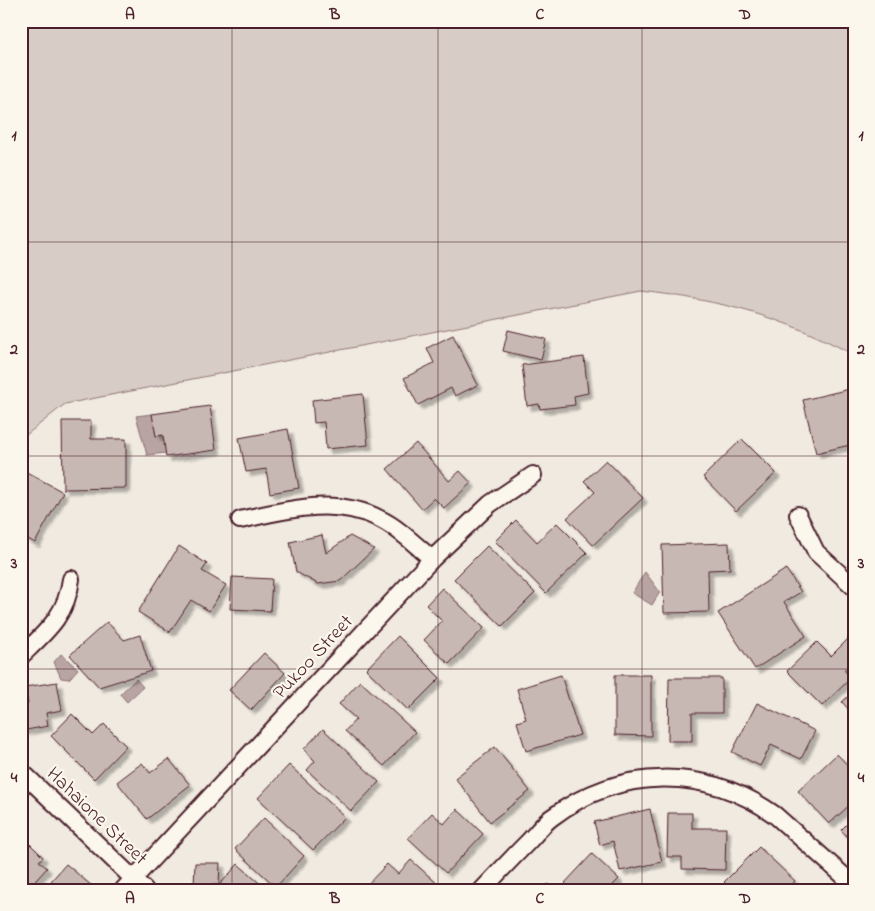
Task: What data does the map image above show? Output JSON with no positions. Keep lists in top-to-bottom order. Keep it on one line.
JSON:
{"streets":{"street":["Pukoo Street","Hahaione Street"]},"crossings":[["Pukoo Street","Hahaione Street"]],"grid":{"columns":["A","B","C","D"],"rows":["1","2","3","4"]}}
